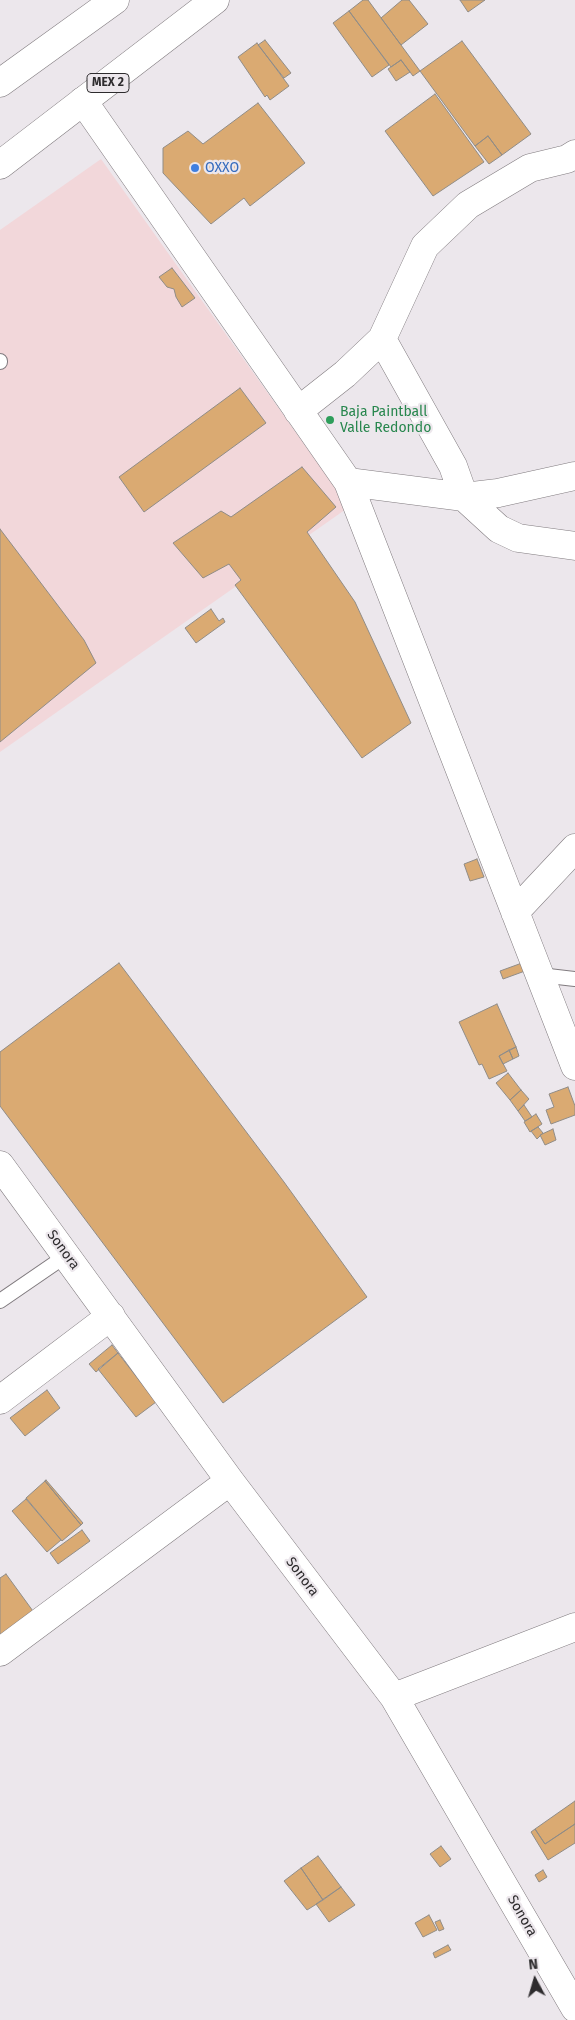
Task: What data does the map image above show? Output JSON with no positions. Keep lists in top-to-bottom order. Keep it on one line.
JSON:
{"streets":{"street":["MEX 2","Sonora"]},"places":["OXXO","Baja Paintball Valle Redondo"],"north":"top"}
